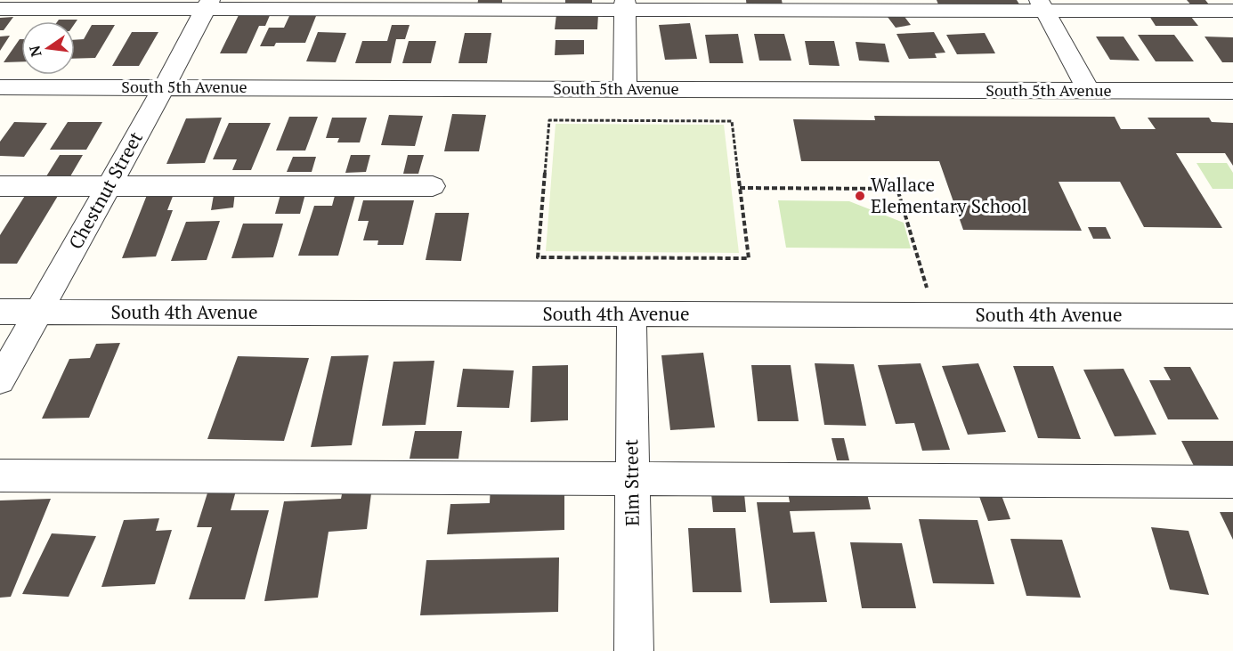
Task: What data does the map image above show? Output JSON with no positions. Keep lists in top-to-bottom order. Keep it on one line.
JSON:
{"streets":{"street":["South 5th Avenue","Chestnut Street","South 4th Avenue","Elm Street"]},"crossings":[["South 5th Avenue","Chestnut Street"],["Chestnut Street","South 4th Avenue"],["South 4th Avenue","Elm Street"]],"places":["Wallace Elementary School"],"north":"left"}
